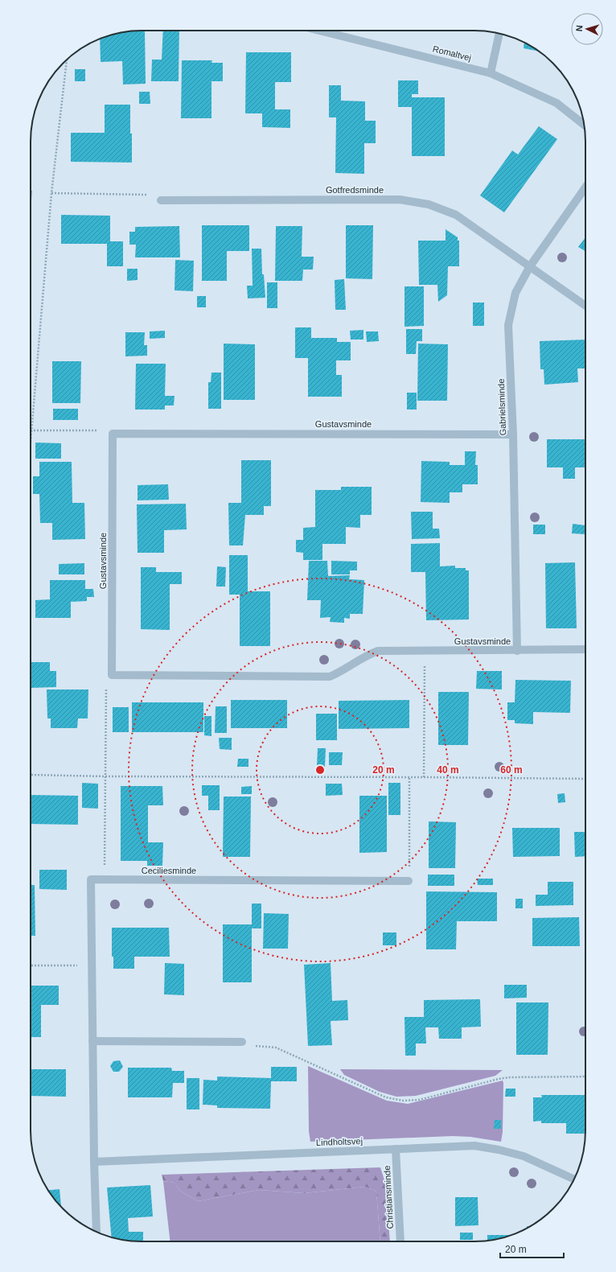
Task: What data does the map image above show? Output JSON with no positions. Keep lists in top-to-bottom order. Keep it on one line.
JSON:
{"streets":{"street":["Romaltvej","Gotfredsminde","Gabrielsminde","Gustavsminde","Ceciliesminde","Lindholtsvej","Christiansminde"]},"crossings":[["Gotfredsminde","Gabrielsminde"],["Gabrielsminde","Gustavsminde"],["Ceciliesminde","Lindholtsvej"],["Lindholtsvej","Christiansminde"]],"scale_bar":"20 m","north":"left","rings":["20 m","40 m","60 m"]}
